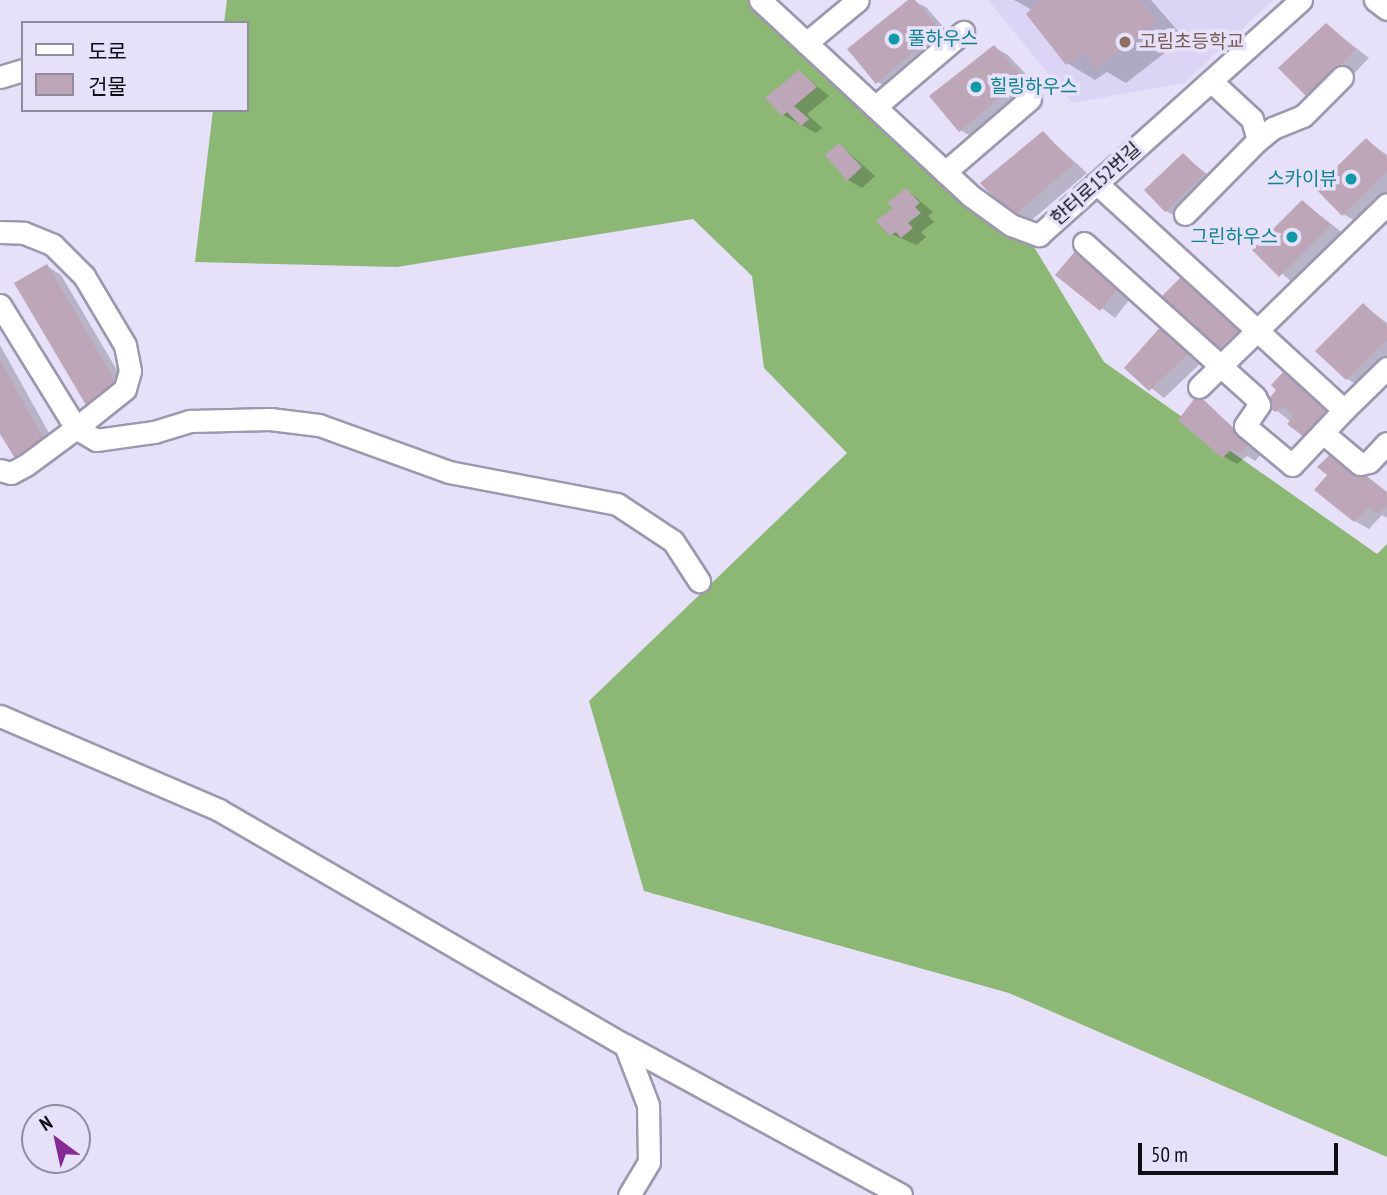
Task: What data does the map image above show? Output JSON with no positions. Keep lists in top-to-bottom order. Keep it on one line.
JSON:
{"streets":{"street":["한터로152번길"]},"places":["풀하우스","고림초등학교","힐링하우스","스카이뷰","그린하우스"],"legend":["도로","건물"],"scale_bar":"50 m","north":"top left"}
